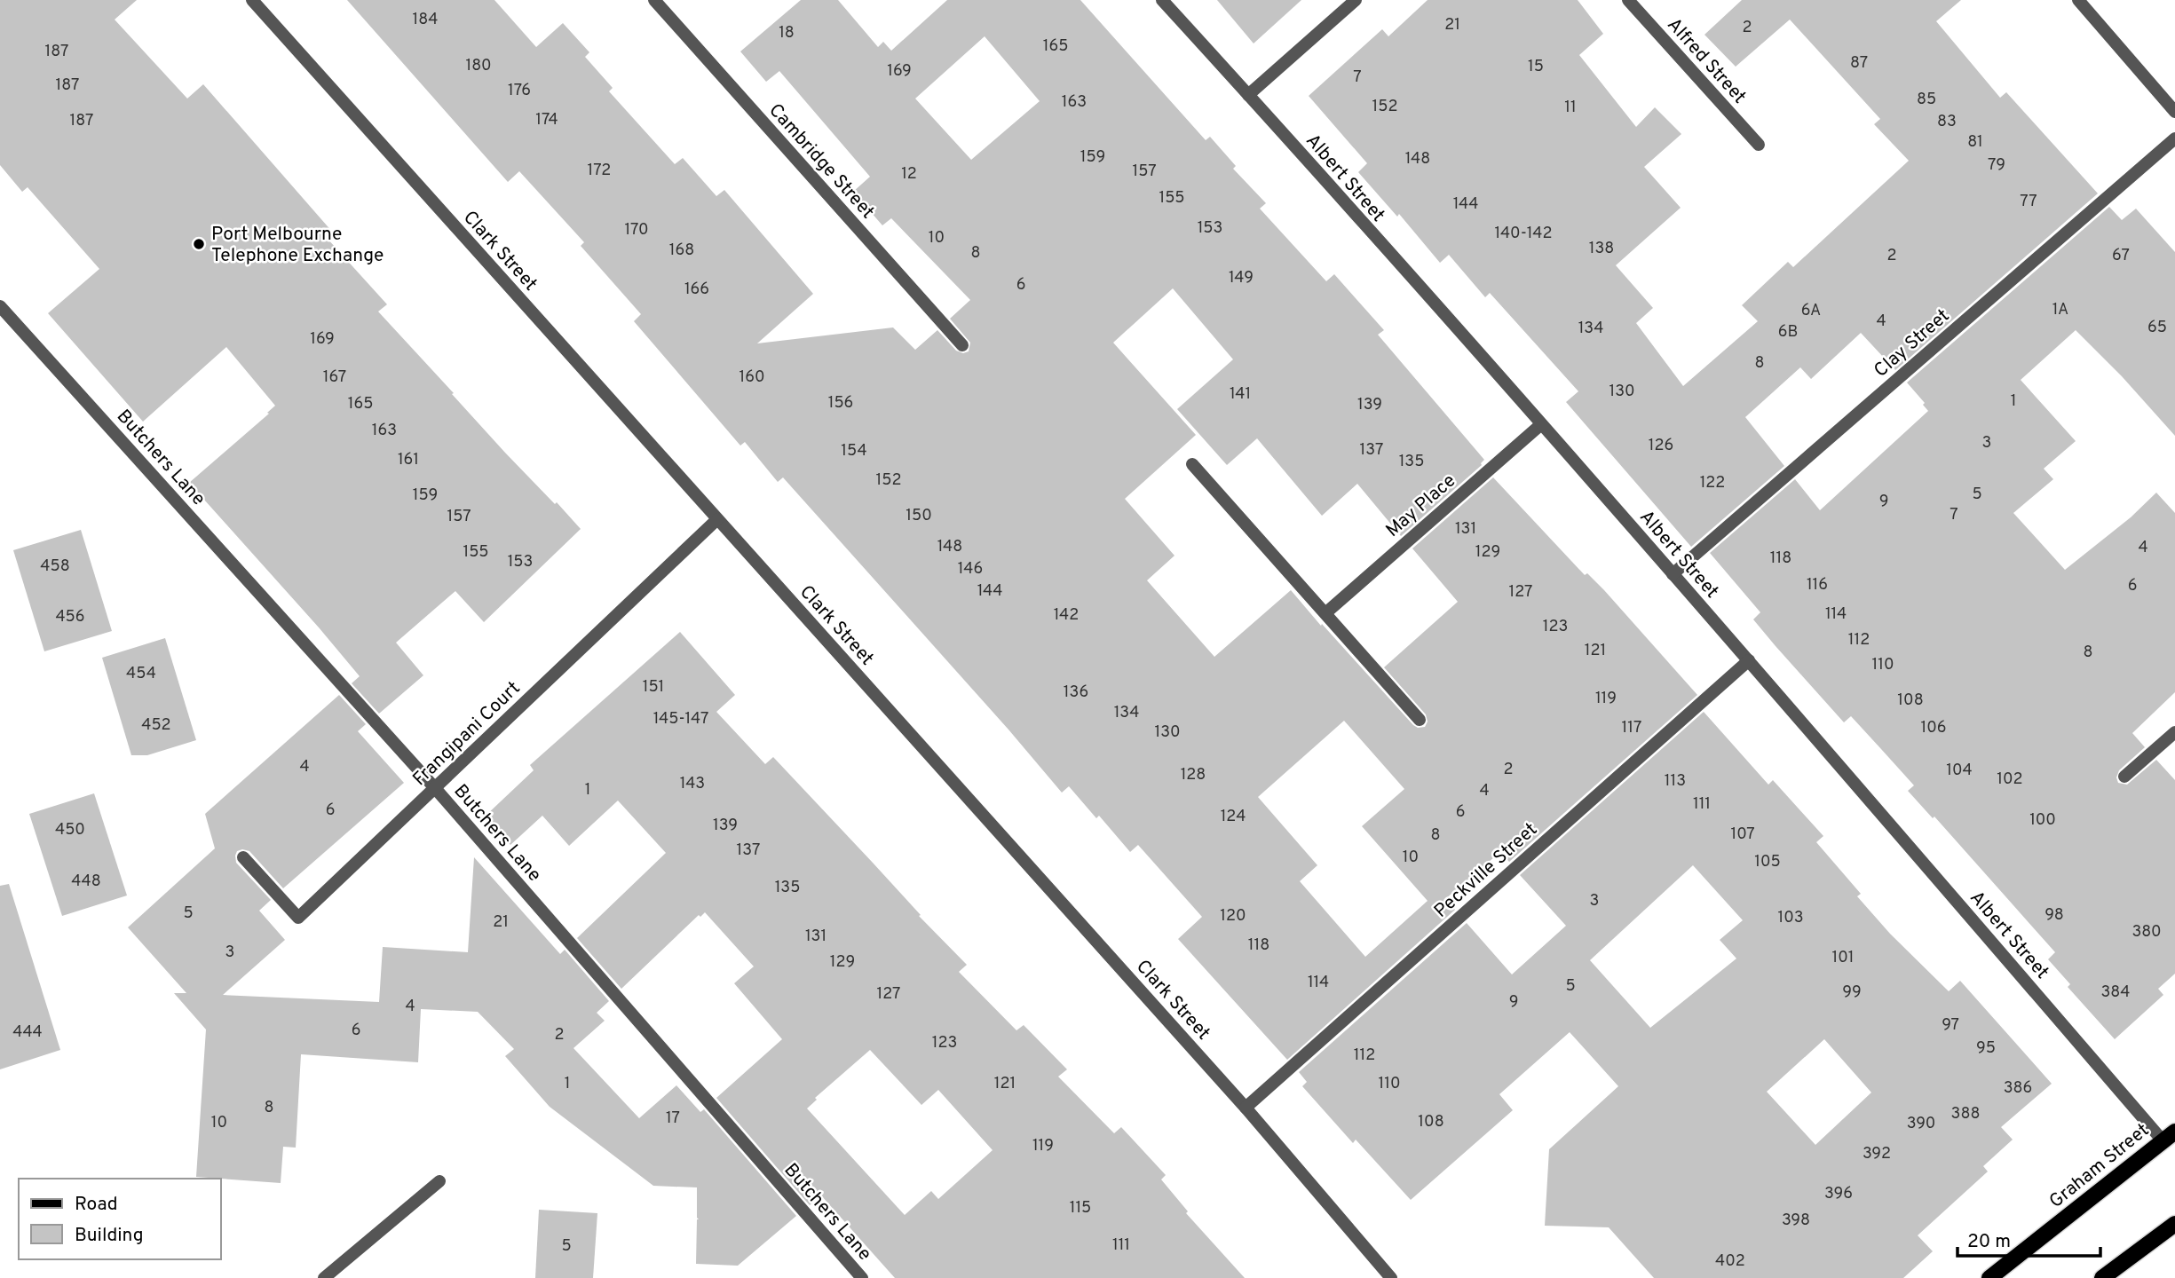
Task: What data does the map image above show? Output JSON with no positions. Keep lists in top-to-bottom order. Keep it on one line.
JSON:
{"streets":{"main road":["Graham Street"],"street":["Alfred Street","Cambridge Street","Albert Street","Clark Street","Clay Street","Butchers Lane","May Place","Frangipani Court","Peckville Street"]},"crossings":[["Albert Street","Clay Street"],["Albert Street","May Place"],["Albert Street","Peckville Street"],["Albert Street","Graham Street"],["Clark Street","Frangipani Court"],["Clark Street","Peckville Street"],["Butchers Lane","Frangipani Court"]],"places":["Port Melbourne Telephone Exchange"],"house_numbers":["184","21","2","18","165","187","87","180","15","169","7","187","176","85","163","152","11","174","187","83","81","159","148","79","172","157","12","155","77","144","153","170","140-142","10","138","168","8","2","67","149","6","166","1A","6A","4","65","134","6B","169","8","167","160","130","141","1","156","165","139","163","3","126","137","154","161","135","152","122","5","159","9","7","150","157","131","148","4","155","129","118","153","458","146","116","6","144","127","114","142","456","123","112","121","8","110","454","151","136","119","108","134","145-147","452","117","106","130","4","2","104","128","102","113","143","1","4","111","6","6","124","100","139","450","107","8","137","10","105","448","135","3","5","98","120","103","21","380","131","118","3","101","129","114","5","99","384","127","9","4","97","6","444","2","123","95","112","1","121","110","386","8","388","17","108","10","390","119","392","396","115","398","111","5","402"],"legend":["Road","Building"],"scale_bar":"20 m"}
